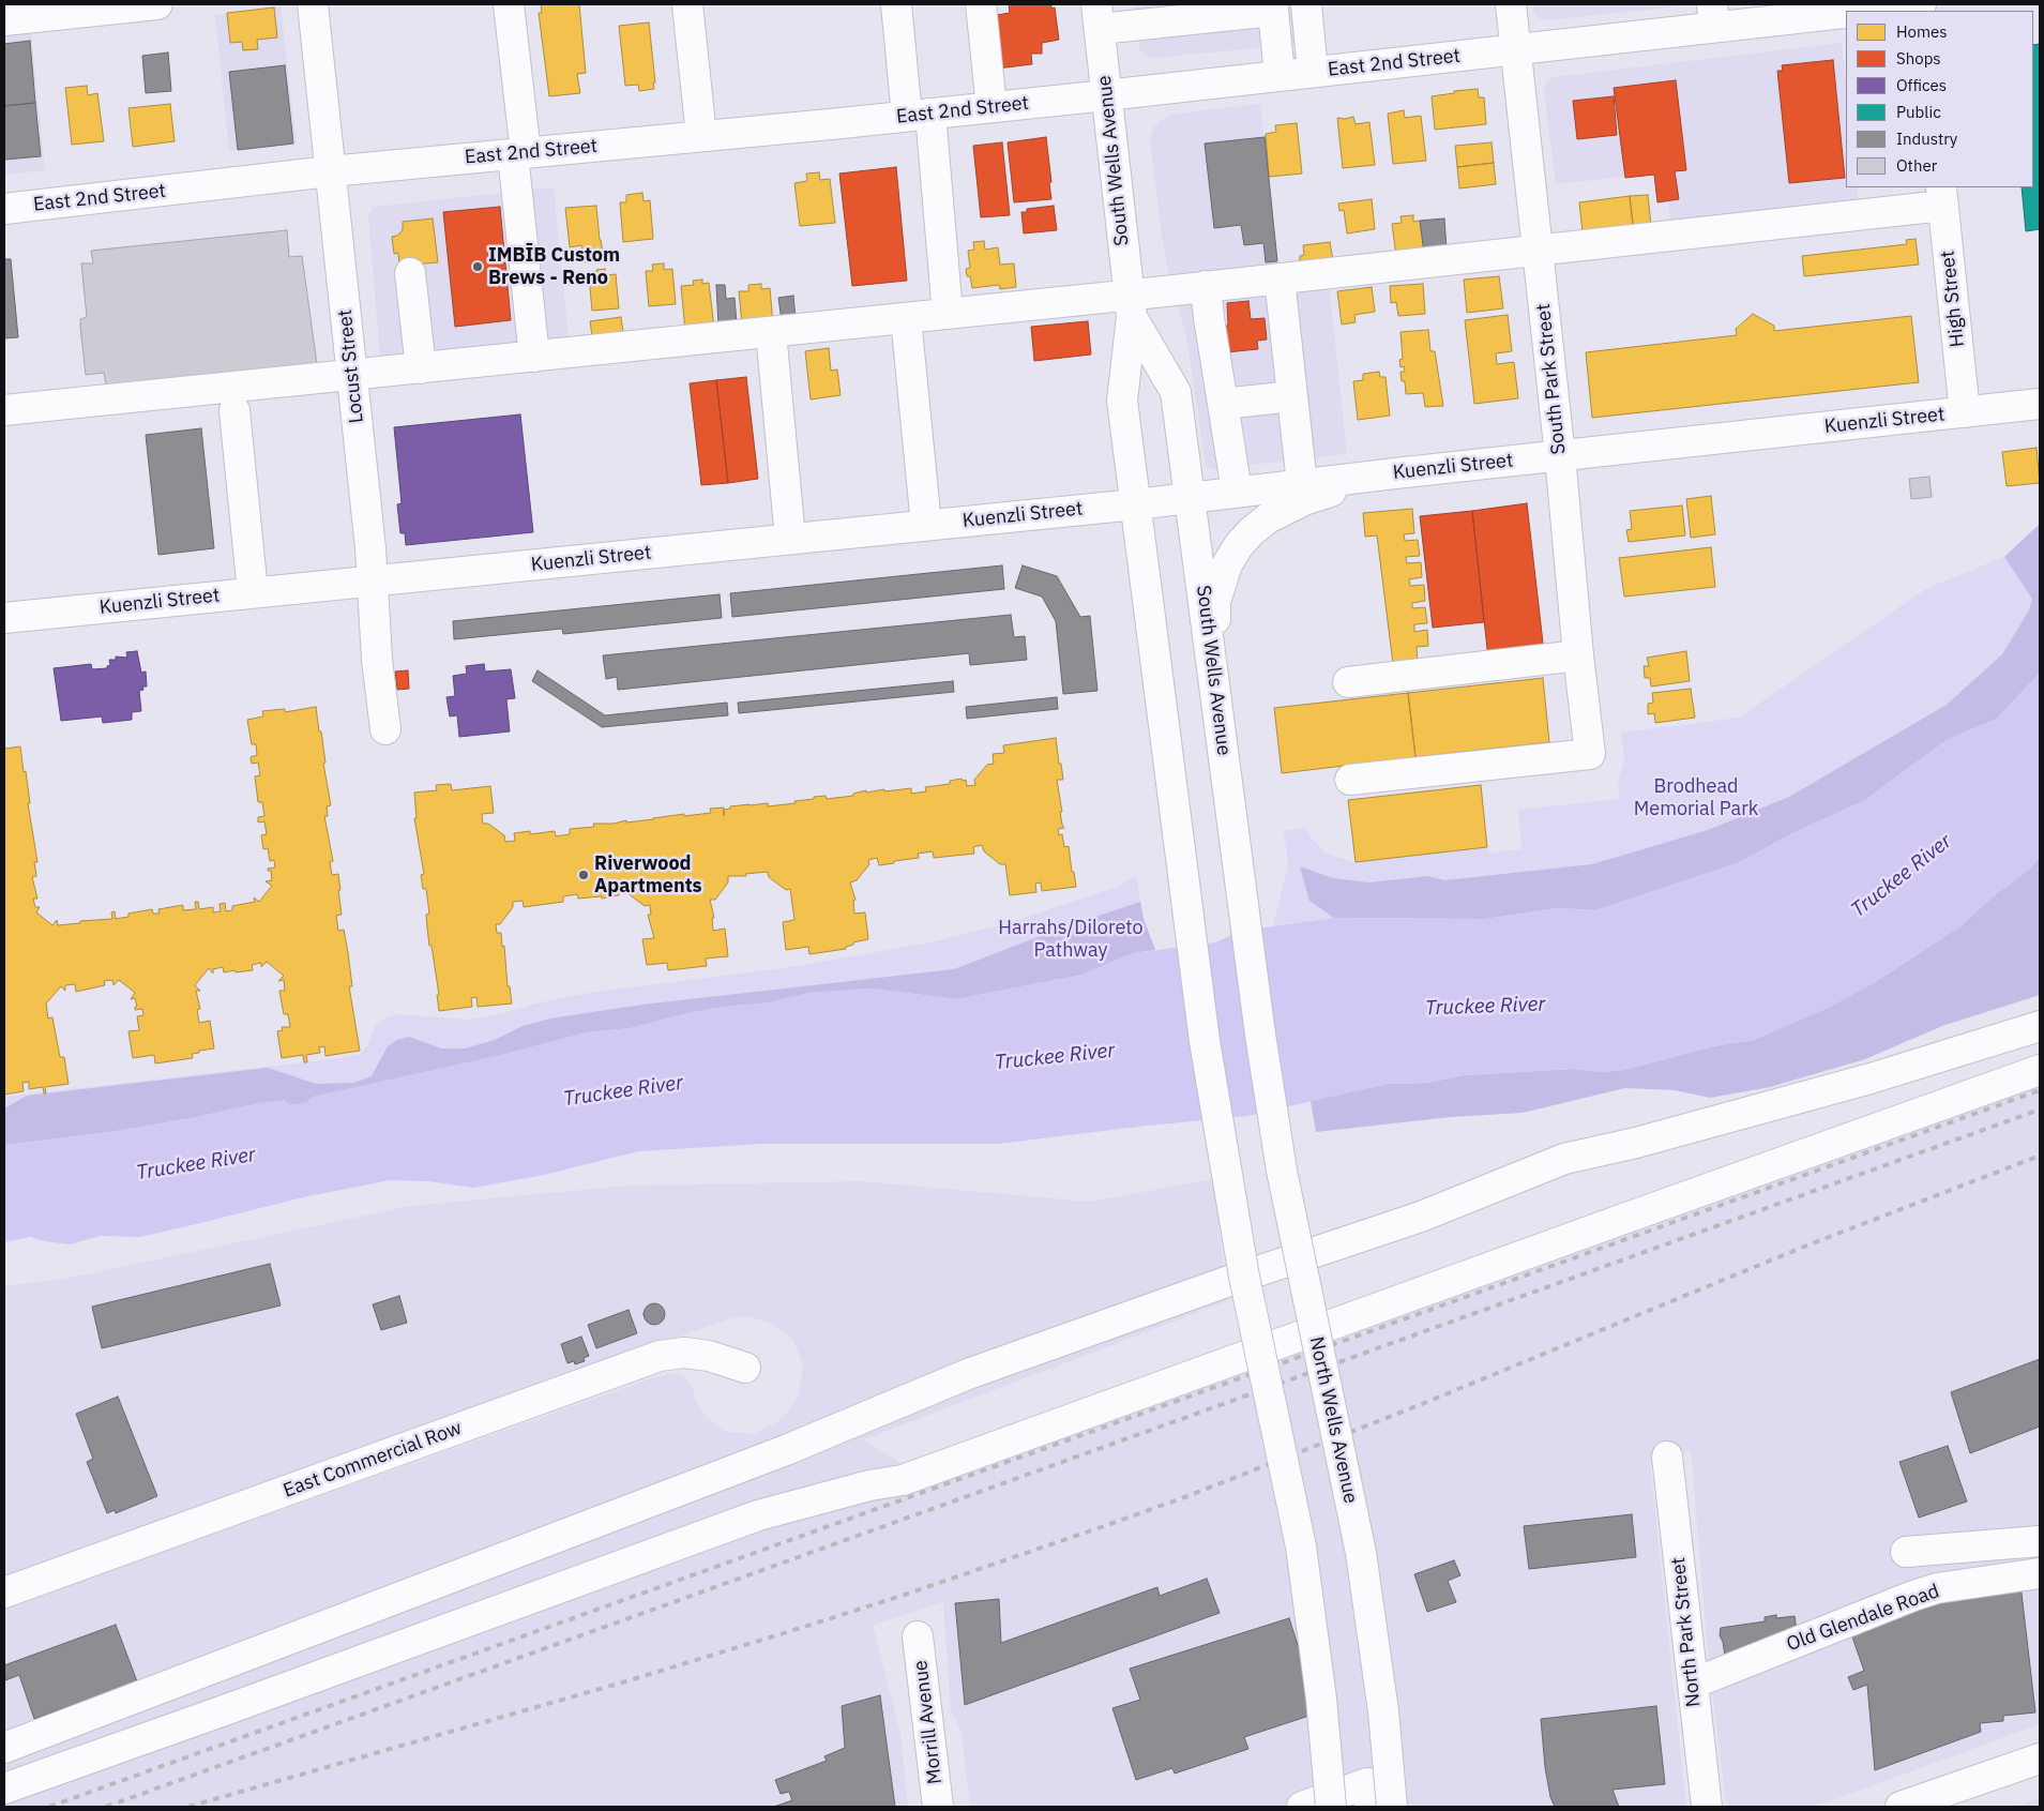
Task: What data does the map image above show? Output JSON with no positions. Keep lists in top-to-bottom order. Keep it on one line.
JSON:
{"streets":{"main road":["East 2nd Street","South Wells Avenue","High Street","Locust Street","South Park Street","Kuenzli Street","North Wells Avenue","East Commercial Row","Old Glendale Road","North Park Street","Morrill Avenue"]},"crossings":[["East 2nd Street","South Wells Avenue"],["East 2nd Street","Locust Street"],["East 2nd Street","South Park Street"],["South Wells Avenue","Kuenzli Street"],["South Wells Avenue","North Wells Avenue"],["High Street","Kuenzli Street"],["Locust Street","Kuenzli Street"],["South Park Street","Kuenzli Street"],["Old Glendale Road","North Park Street"]],"water":["Truckee River"],"parks":["Brodhead Memorial Park","Harrahs/Diloreto Pathway"],"places":["IMBĪB Custom Brews - Reno","Riverwood Apartments"],"legend":["Homes","Shops","Offices","Public","Industry","Other"]}
